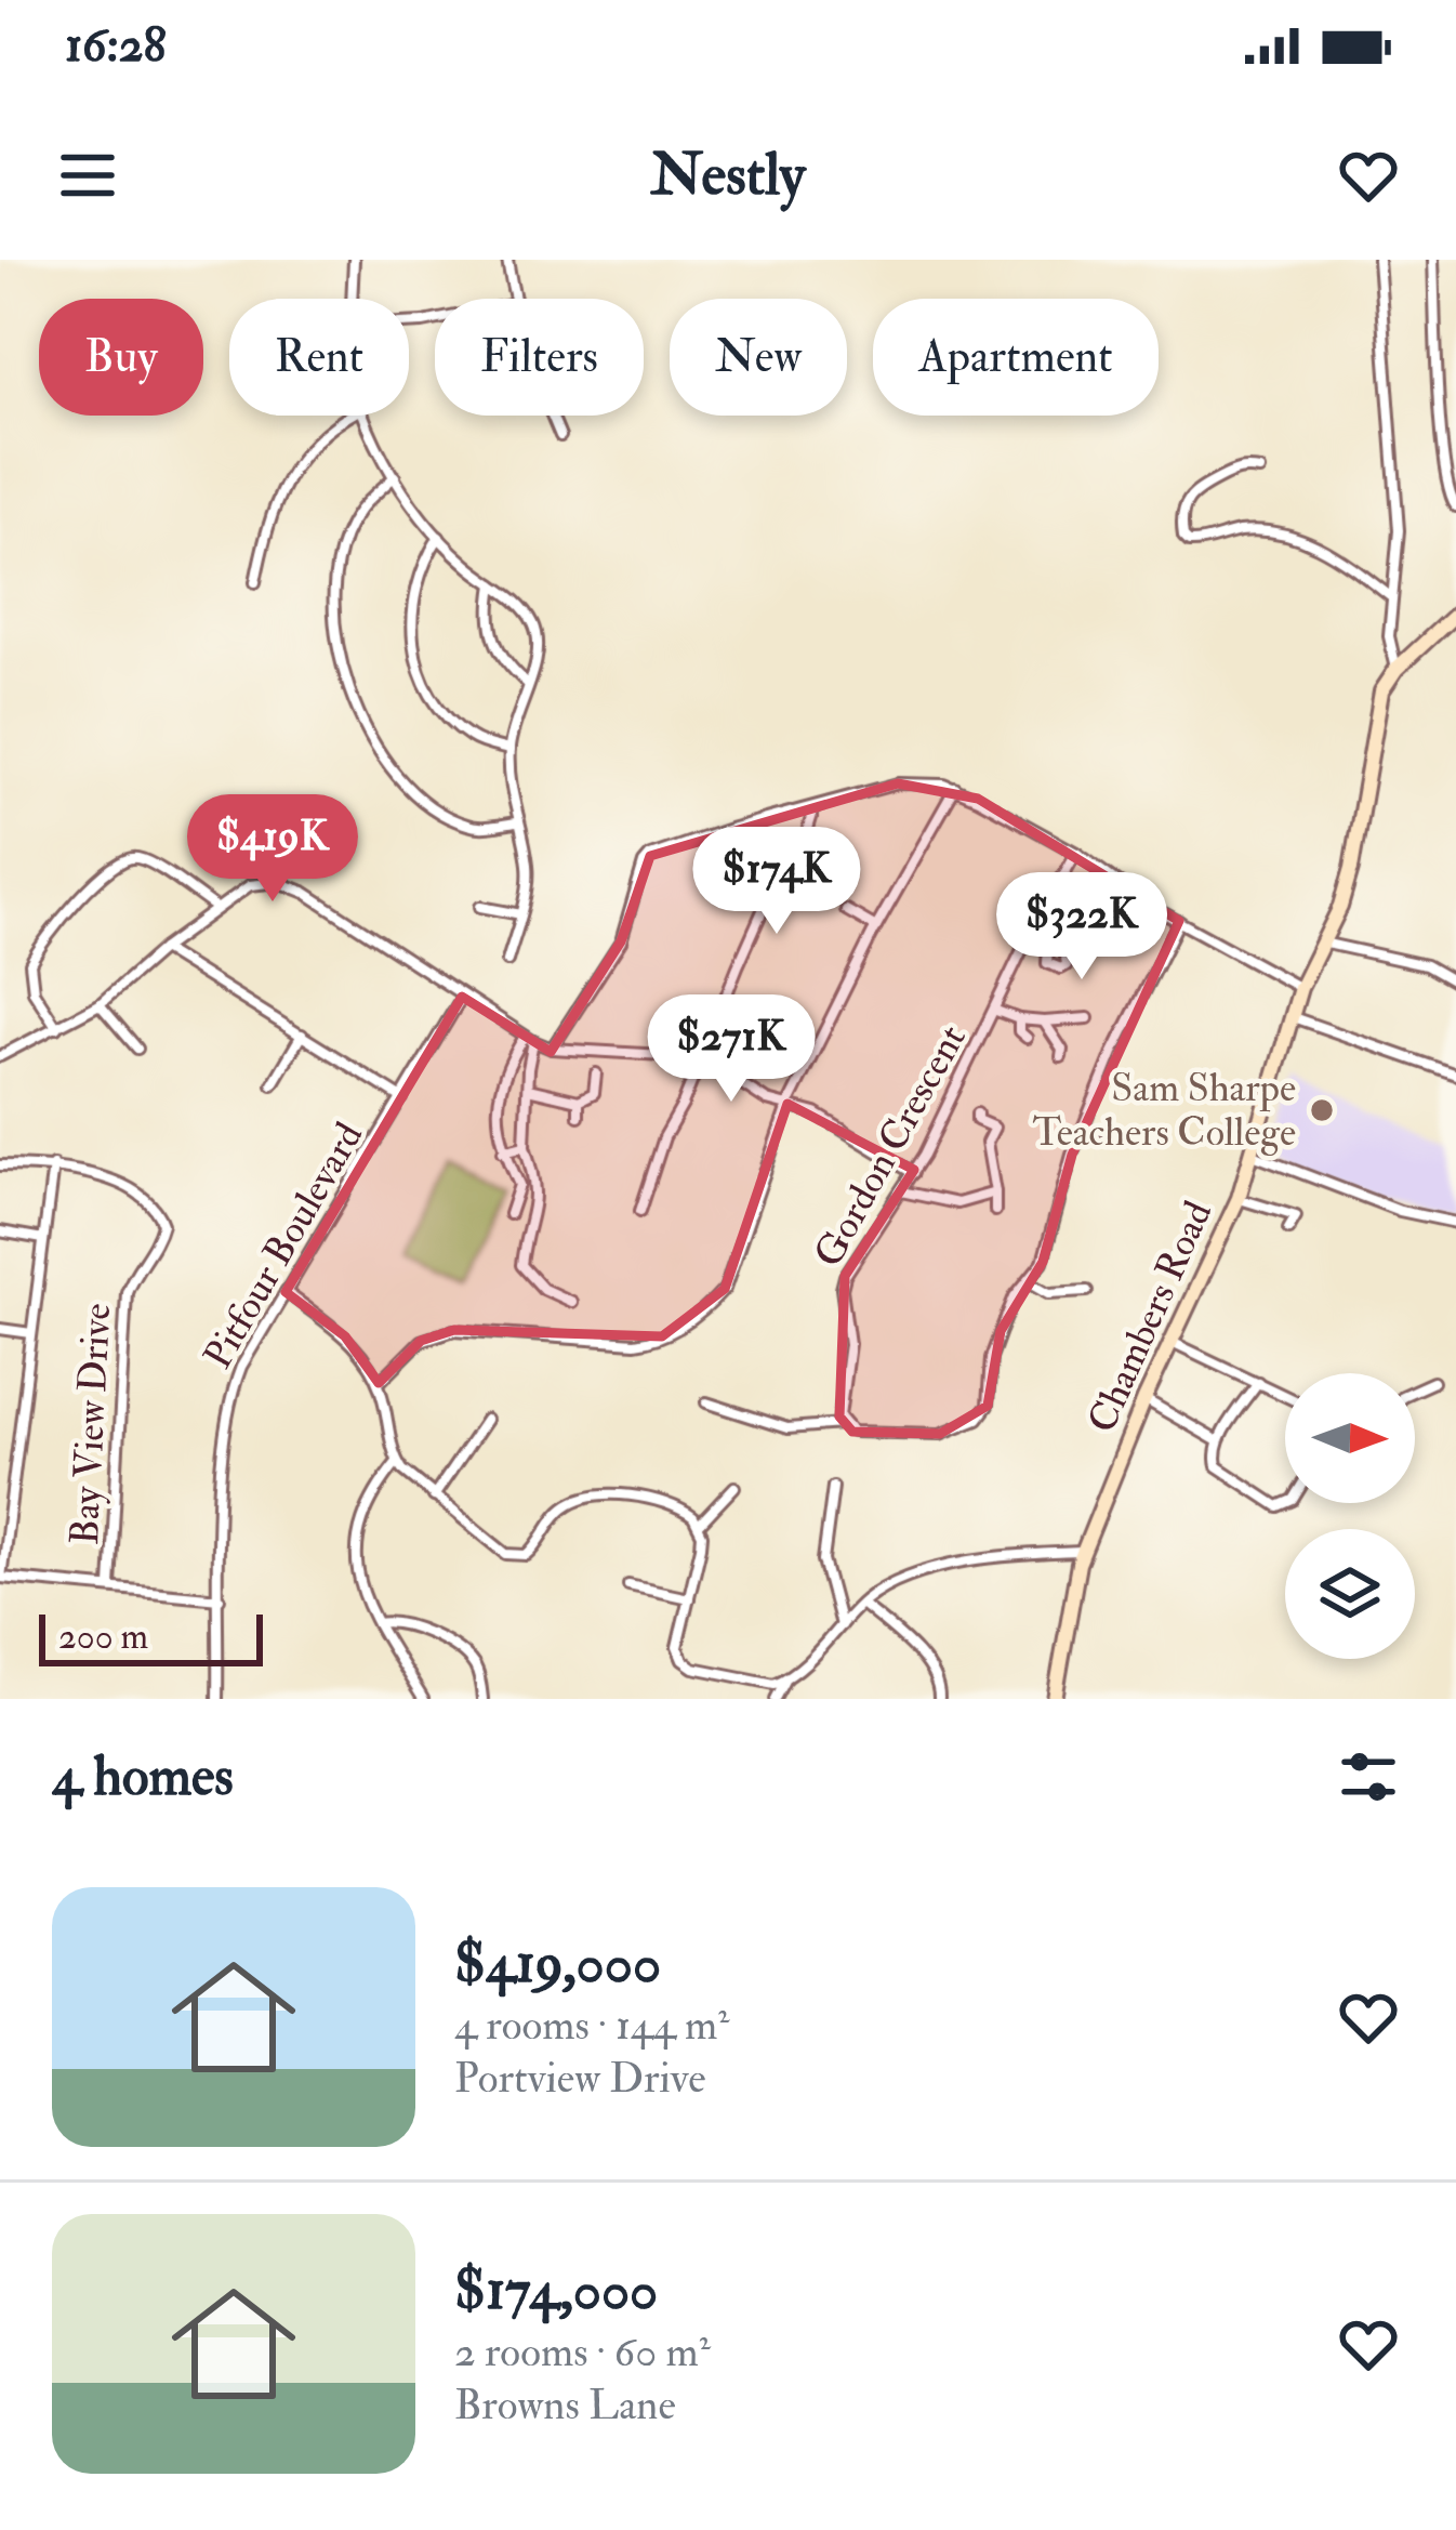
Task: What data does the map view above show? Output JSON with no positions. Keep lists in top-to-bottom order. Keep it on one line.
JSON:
{"streets":{"street":["Gordon Crescent","Pitfour Boulevard","Chambers Road","Bay View Drive"]},"places":["Sam Sharpe Teachers College"],"scale_bar":"200 m","north":"right","page":{"status":"16:28","header":"Nestly","chip":["Buy","Rent","Filters","New","Apartment"],"price":["$419K","$174K","$322K","$271K"],"scale":"200 m","heading":"4 homes","list":[{"name":"$419,000","note":"4 rooms · 144 m² · Portview Drive"},{"name":"$174,000","note":"2 rooms · 60 m² · Browns Lane"}]}}
